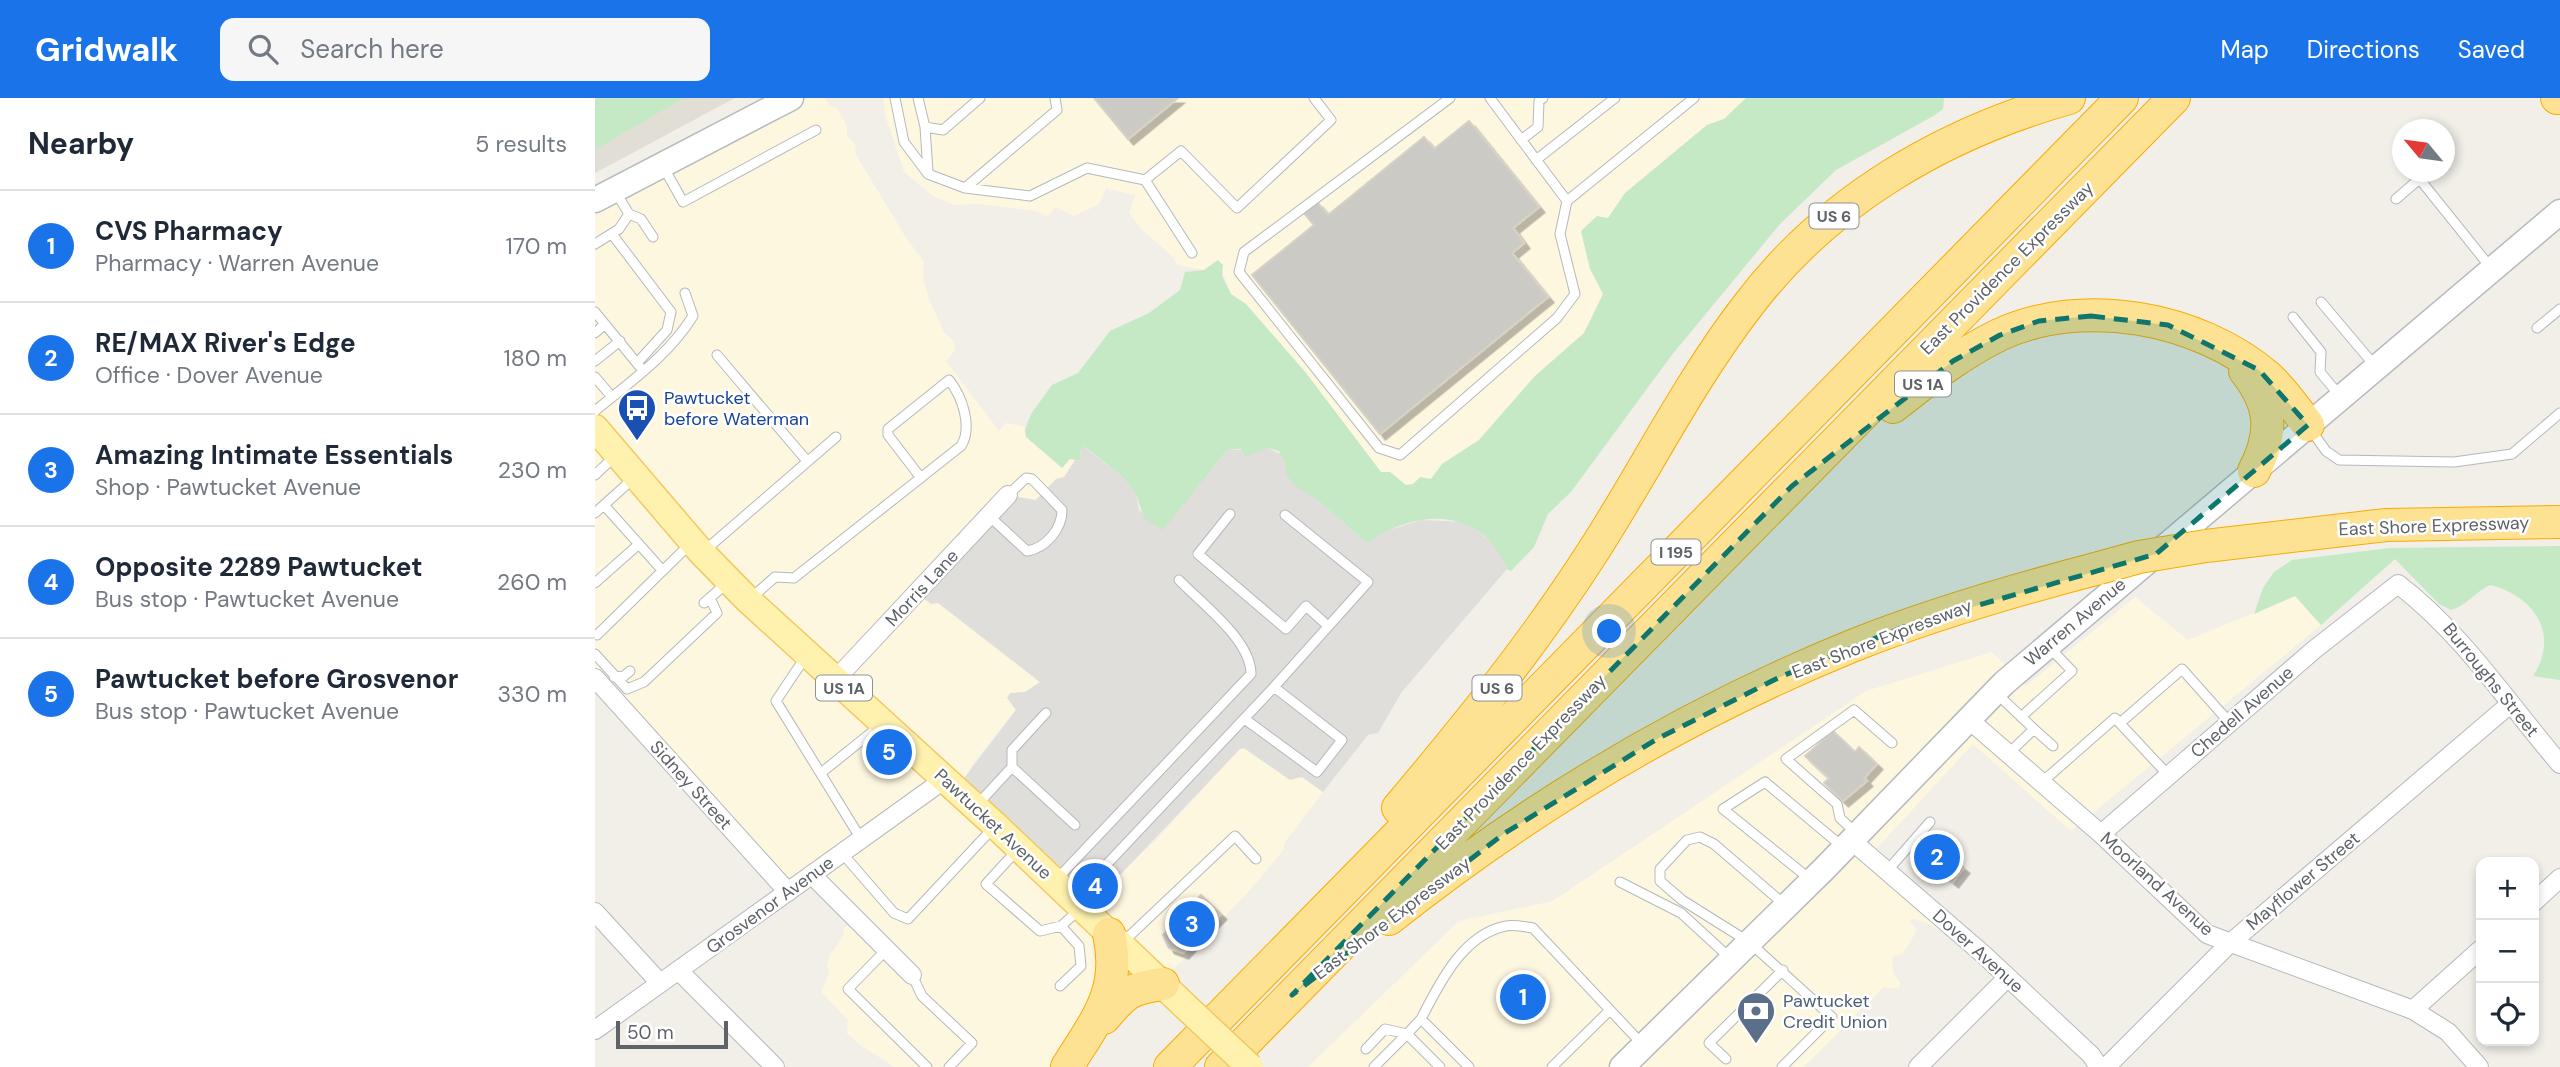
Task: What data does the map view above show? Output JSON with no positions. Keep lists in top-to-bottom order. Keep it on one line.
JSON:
{"streets":{"highway":["US 6","East Providence Expressway","US 1A","East Shore Expressway","I 195"],"main road":["Warren Avenue","Pawtucket Avenue"],"street":["Morris Lane","Burroughs Street","Chedell Avenue","Sidney Street","Mayflower Street","Moorland Avenue","Grosvenor Avenue","Dover Avenue"]},"crossings":[["US 6","East Providence Expressway"],["East Providence Expressway","US 1A"],["East Providence Expressway","East Shore Expressway"],["US 1A","Warren Avenue"],["Morris Lane","Pawtucket Avenue"],["Warren Avenue","Moorland Avenue"],["Warren Avenue","Dover Avenue"],["Burroughs Street","Chedell Avenue"],["Burroughs Street","Mayflower Street"],["Chedell Avenue","Moorland Avenue"],["Sidney Street","Grosvenor Avenue"],["Pawtucket Avenue","Grosvenor Avenue"],["Mayflower Street","Moorland Avenue"]],"places":{"bus stop":["Pawtucket before Waterman"],"bank":["Pawtucket Credit Union"]},"scale_bar":"50 m","north":"top left","page":{"header":"Gridwalk","search":"Search here","nav":["Map","Directions","Saved"],"heading":["Nearby","5 results"],"list":[{"mark":"1","name":"CVS Pharmacy","note":"Pharmacy · Warren Avenue","value":"170 m"},{"mark":"2","name":"RE/MAX River's Edge","note":"Office · Dover Avenue","value":"180 m"},{"mark":"3","name":"Amazing Intimate Essentials","note":"Shop · Pawtucket Avenue","value":"230 m"},{"mark":"4","name":"Opposite 2289 Pawtucket","note":"Bus stop · Pawtucket Avenue","value":"260 m"},{"mark":"5","name":"Pawtucket before Grosvenor","note":"Bus stop · Pawtucket Avenue","value":"330 m"}],"pins":["5","2","4","3","1"],"map_buttons":["+","−"],"scale":"50 m"}}
